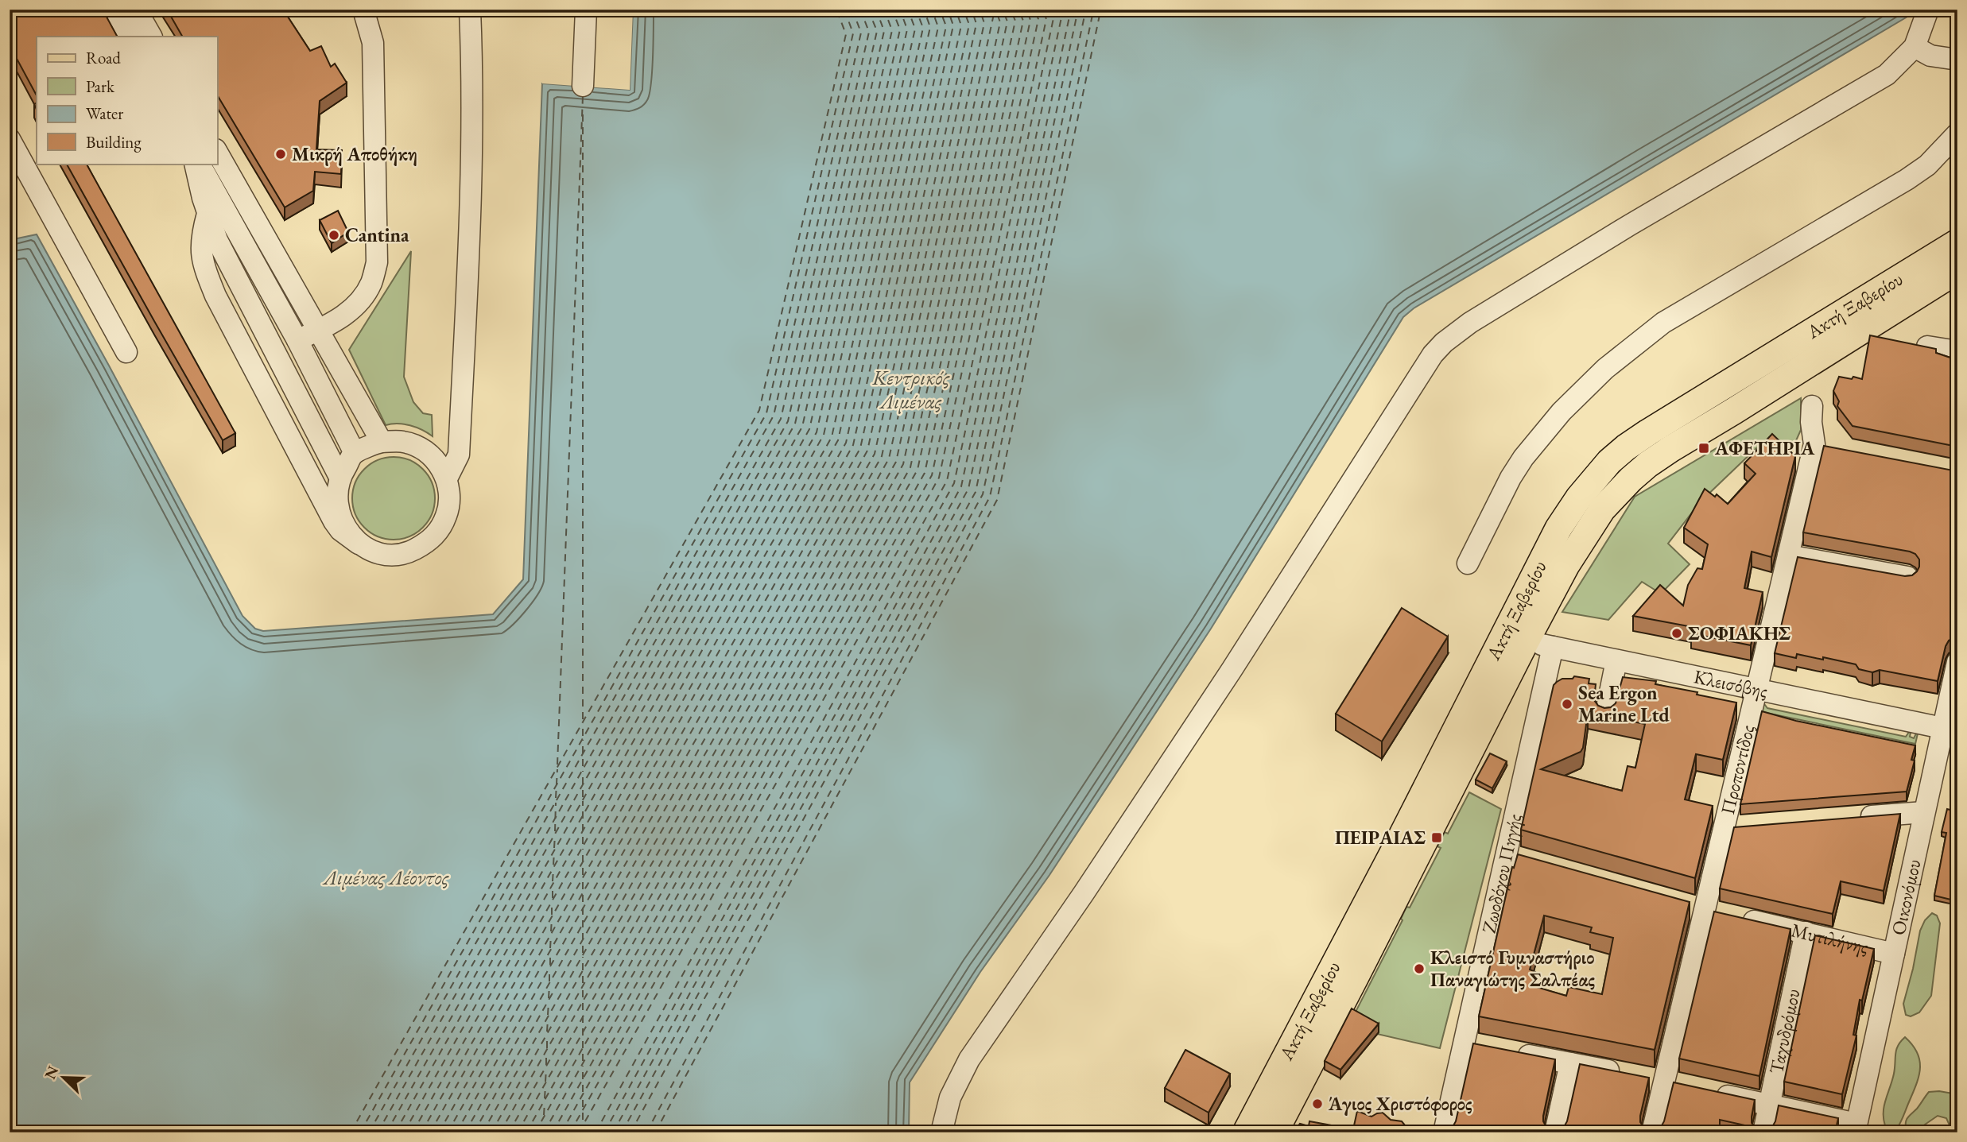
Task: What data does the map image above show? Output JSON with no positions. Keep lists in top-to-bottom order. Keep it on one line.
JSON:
{"streets":{"main road":["Ακτή Ξαβερίου"],"street":["Κλεισόβης","Προποντίδος","Ζωοδόχου Πηγής","Οικονόμου","Μυτιλήνης","Ταχυδρόμου"]},"crossings":[["Ακτή Ξαβερίου","Κλεισόβης"],["Κλεισόβης","Προποντίδος"],["Κλεισόβης","Ζωοδόχου Πηγής"],["Κλεισόβης","Οικονόμου"],["Προποντίδος","Μυτιλήνης"],["Οικονόμου","Μυτιλήνης"],["Μυτιλήνης","Ταχυδρόμου"]],"water":["Κεντρικός Λιμένας","Λιμένας Λέοντος"],"places":{"other":["Μικρή Αποθήκη","Cantina","ΣΟΦΙΑΚΗΣ","Sea Ergon Marine Ltd","Κλειστό Γυμναστήριο Παναγιώτης Σαλπέας","Άγιος Χριστόφορος"],"transit":["ΑΦΕΤΗΡΙΑ","ΠΕΙΡΑΙΑΣ"]},"legend":["Road","Park","Water","Building"],"north":"top left"}
